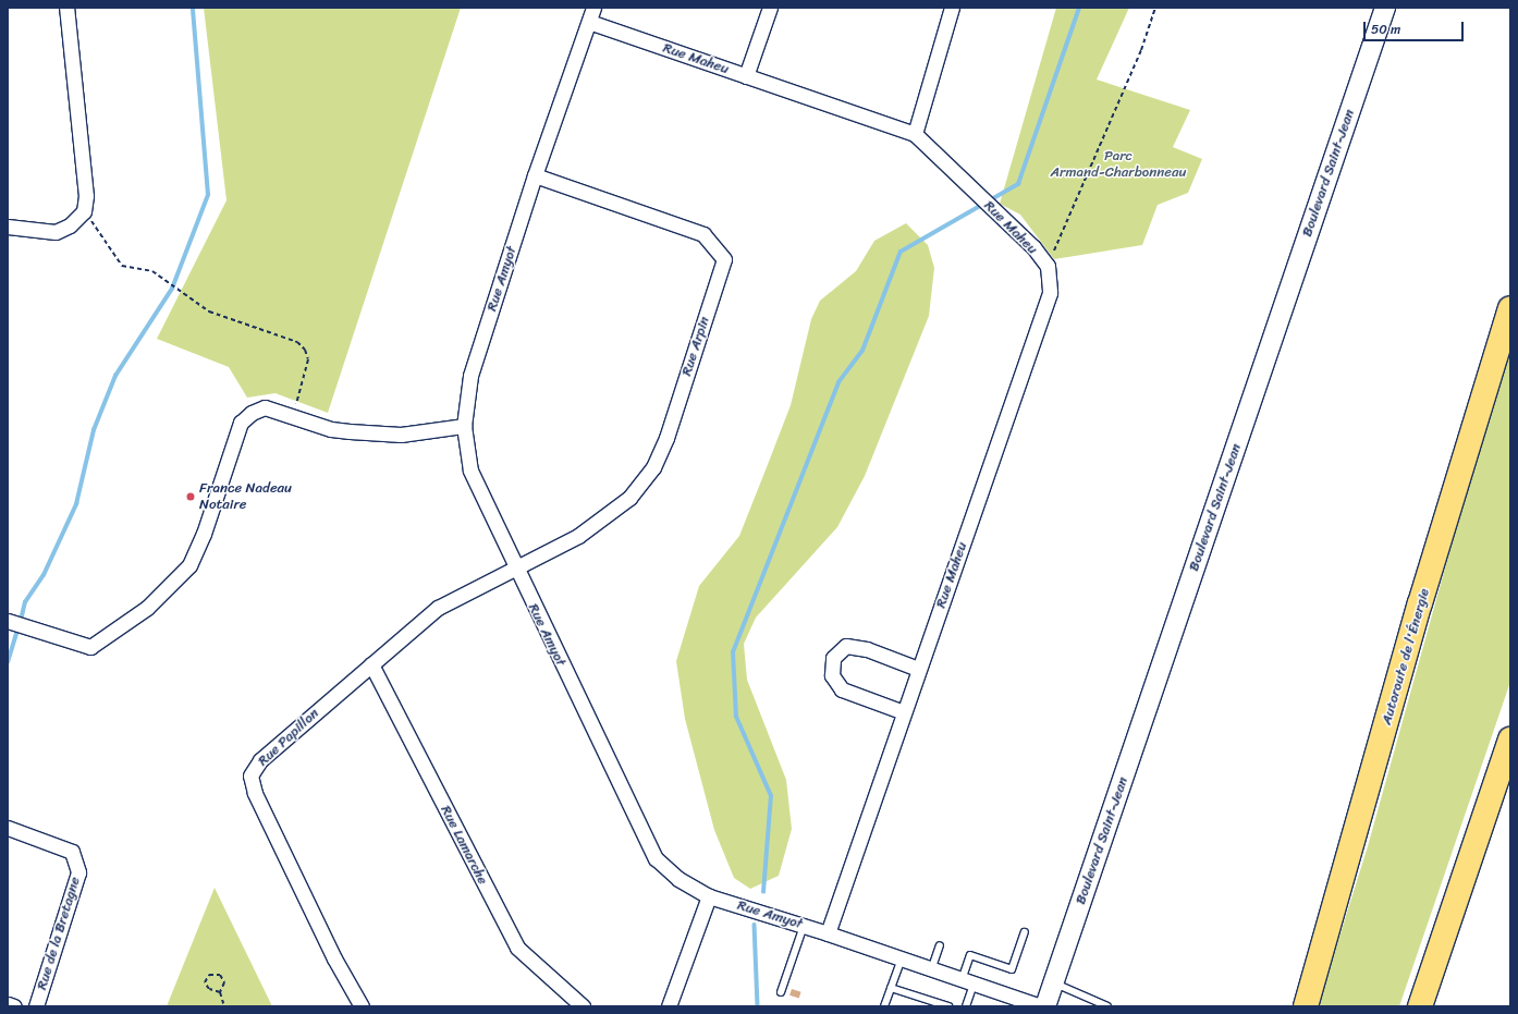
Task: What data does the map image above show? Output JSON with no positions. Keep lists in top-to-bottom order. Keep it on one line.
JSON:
{"streets":{"highway":["Autoroute de l'Énergie"],"street":["Rue Maheu","Boulevard Saint-Jean","Rue Amyot","Rue Arpin","Rue Papillon","Rue Lamarche","Rue de la Bretagne"]},"crossings":[["Rue Maheu","Rue Amyot"],["Rue Amyot","Rue Arpin"],["Rue Amyot","Rue Papillon"],["Rue Arpin","Rue Papillon"],["Rue Papillon","Rue Lamarche"]],"parks":["Parc Armand-Charbonneau"],"places":["France Nadeau Notaire"],"scale_bar":"50 m"}
